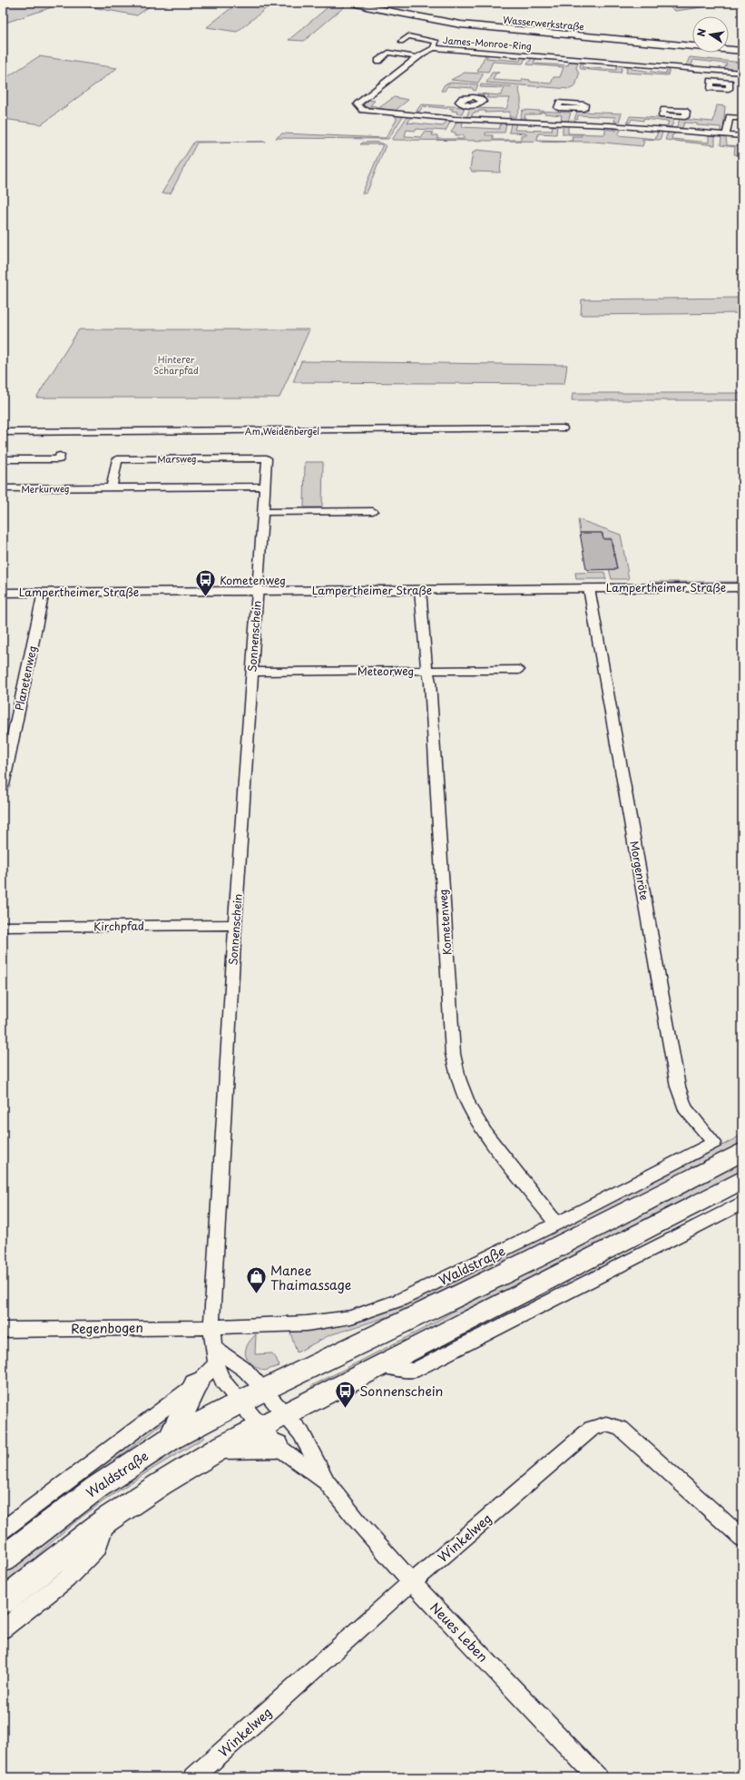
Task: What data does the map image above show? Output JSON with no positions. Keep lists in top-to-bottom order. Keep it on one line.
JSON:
{"streets":{"main road":["Waldstraße"],"street":["Wasserwerkstraße","James-Monroe-Ring","Am Weidenbergel","Marsweg","Merkurweg","Lampertheimer Straße","Sonnenschein","Meteorweg","Planetenweg","Morgenröte","Kometenweg","Kirchpfad","Regenbogen","Winkelweg","Neues Leben"]},"crossings":[["Marsweg","Merkurweg"],["Marsweg","Sonnenschein"],["Lampertheimer Straße","Sonnenschein"],["Lampertheimer Straße","Planetenweg"],["Lampertheimer Straße","Morgenröte"],["Lampertheimer Straße","Kometenweg"],["Sonnenschein","Meteorweg"],["Sonnenschein","Kirchpfad"],["Sonnenschein","Waldstraße"],["Sonnenschein","Regenbogen"],["Meteorweg","Kometenweg"],["Morgenröte","Waldstraße"],["Kometenweg","Waldstraße"],["Waldstraße","Regenbogen"],["Winkelweg","Neues Leben"]],"parks":["Hinterer Scharpfad"],"places":{"bus stop":["Kometenweg","Sonnenschein"],"shop":["Manee Thaimassage"]},"north":"left"}
